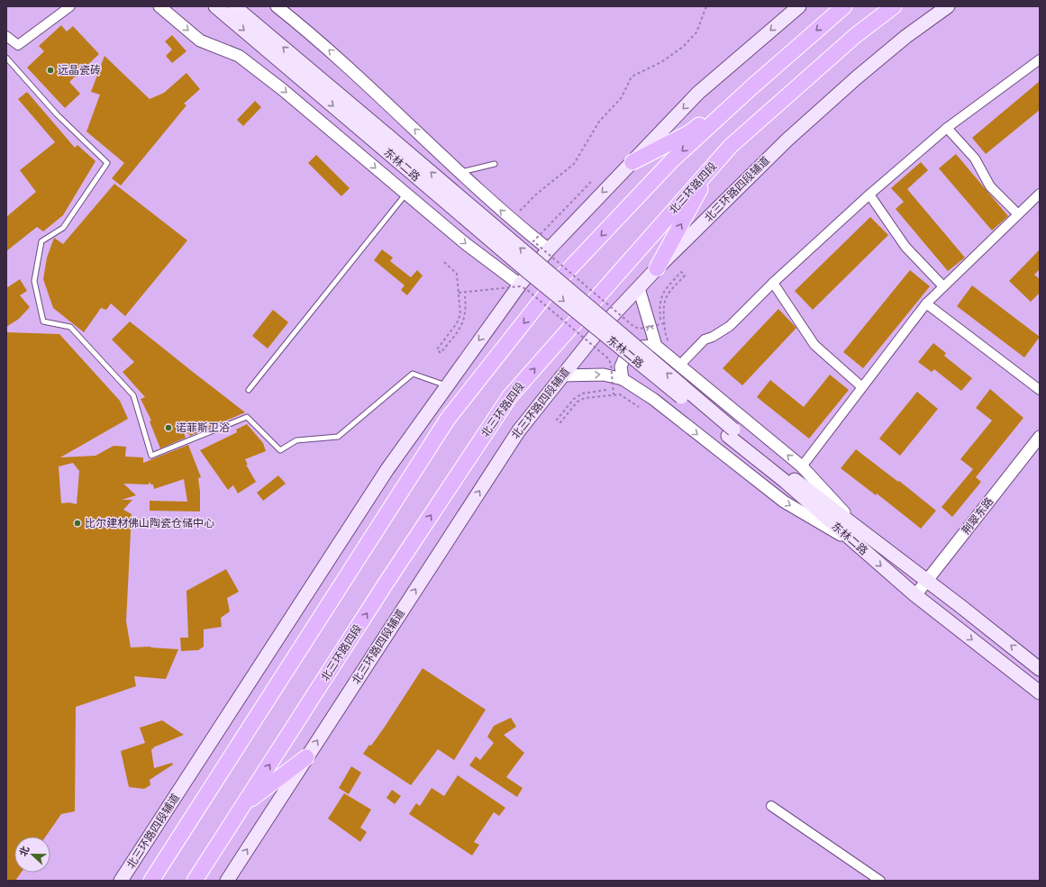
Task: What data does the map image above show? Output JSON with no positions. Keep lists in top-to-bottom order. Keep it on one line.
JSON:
{"streets":{"highway":["北三环路四段"],"main road":["东林二路","北三环路四段辅道"],"street":["荆翠东路"]},"crossings":[["东林二路","荆翠东路"]],"places":["远晶瓷砖","诺菲斯卫浴","比尔建材佛山陶瓷仓储中心"],"north":"left"}
